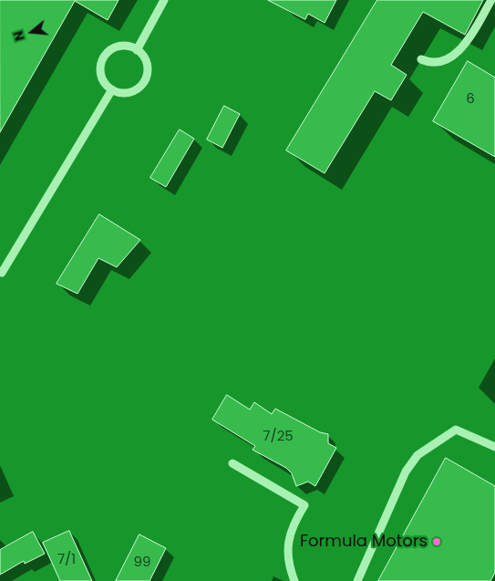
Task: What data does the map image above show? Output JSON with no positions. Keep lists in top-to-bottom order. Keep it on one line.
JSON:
{"places":["Formula Motors"],"house_numbers":["6","7/25","7/1","99"],"north":"left"}
